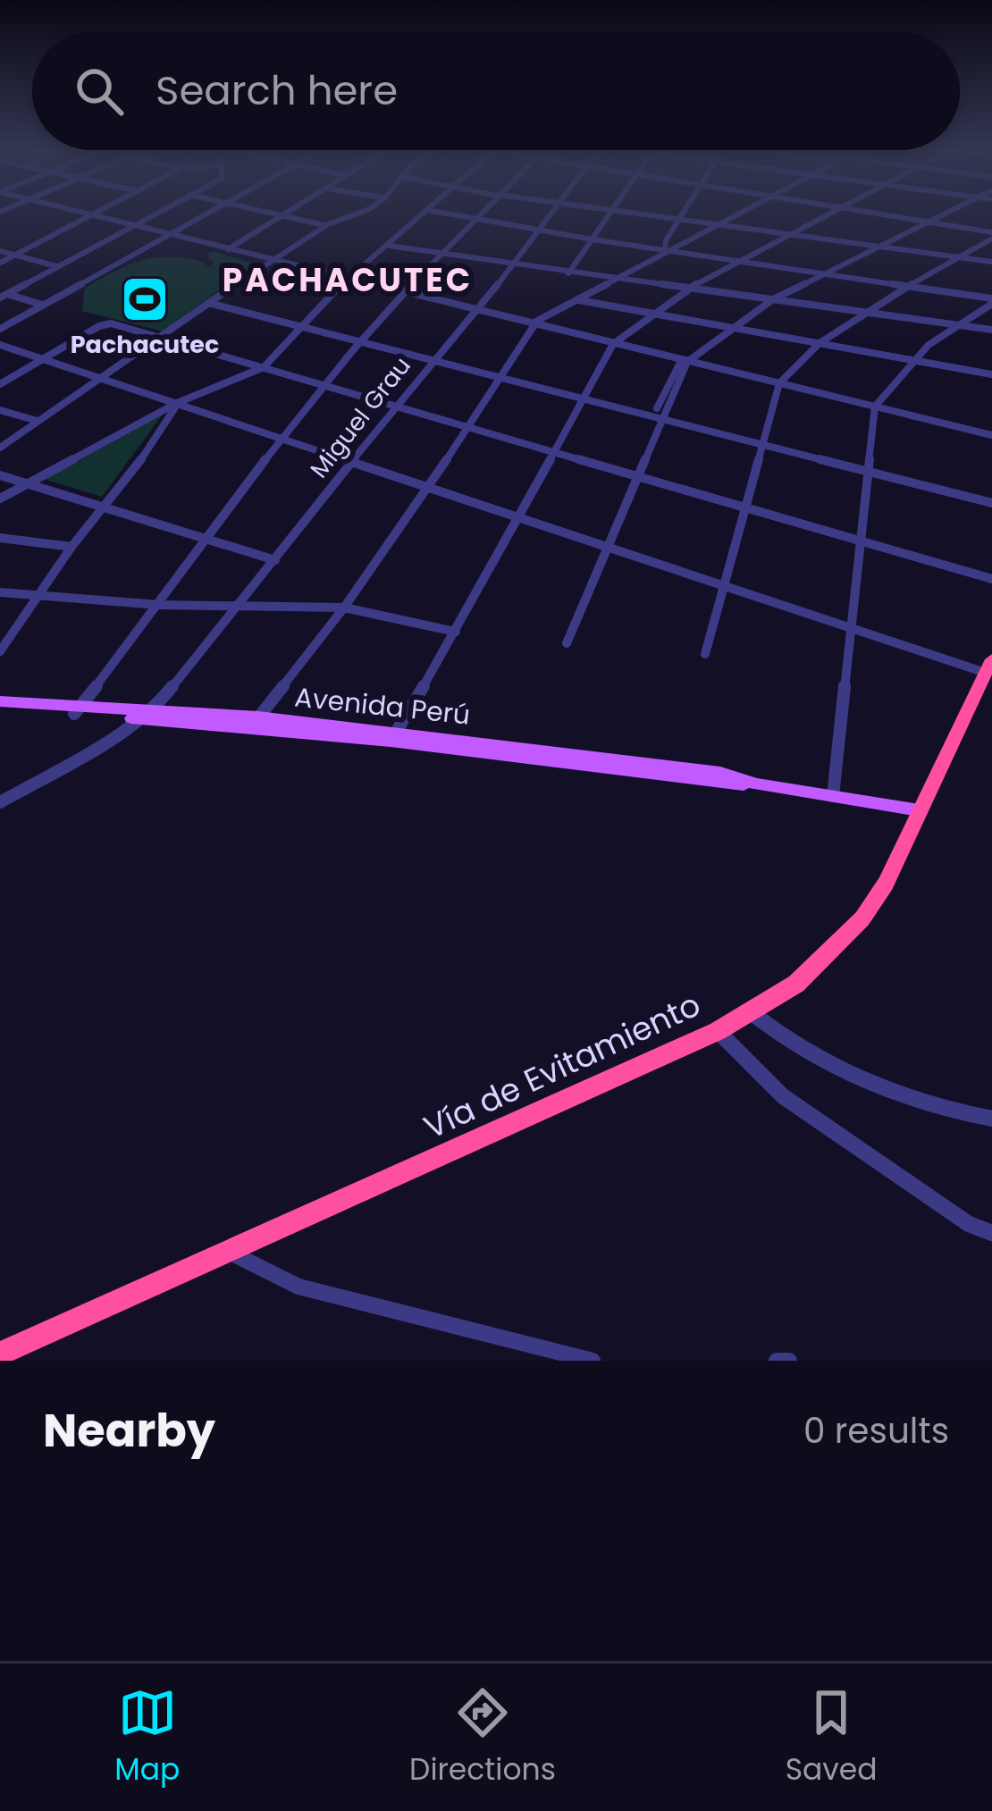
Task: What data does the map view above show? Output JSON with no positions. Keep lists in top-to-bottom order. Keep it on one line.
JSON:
{"streets":{"highway":["Vía de Evitamiento"],"main road":["Avenida Perú"],"street":["Miguel Grau"]},"crossings":[["Miguel Grau","Avenida Perú"],["Avenida Perú","Vía de Evitamiento"]],"districts":["PACHACUTEC"],"places":{"sports":["Pachacutec"]},"page":{"search":"Search here","heading":["Nearby","0 results"],"nav":["Map","Directions","Saved"]}}
